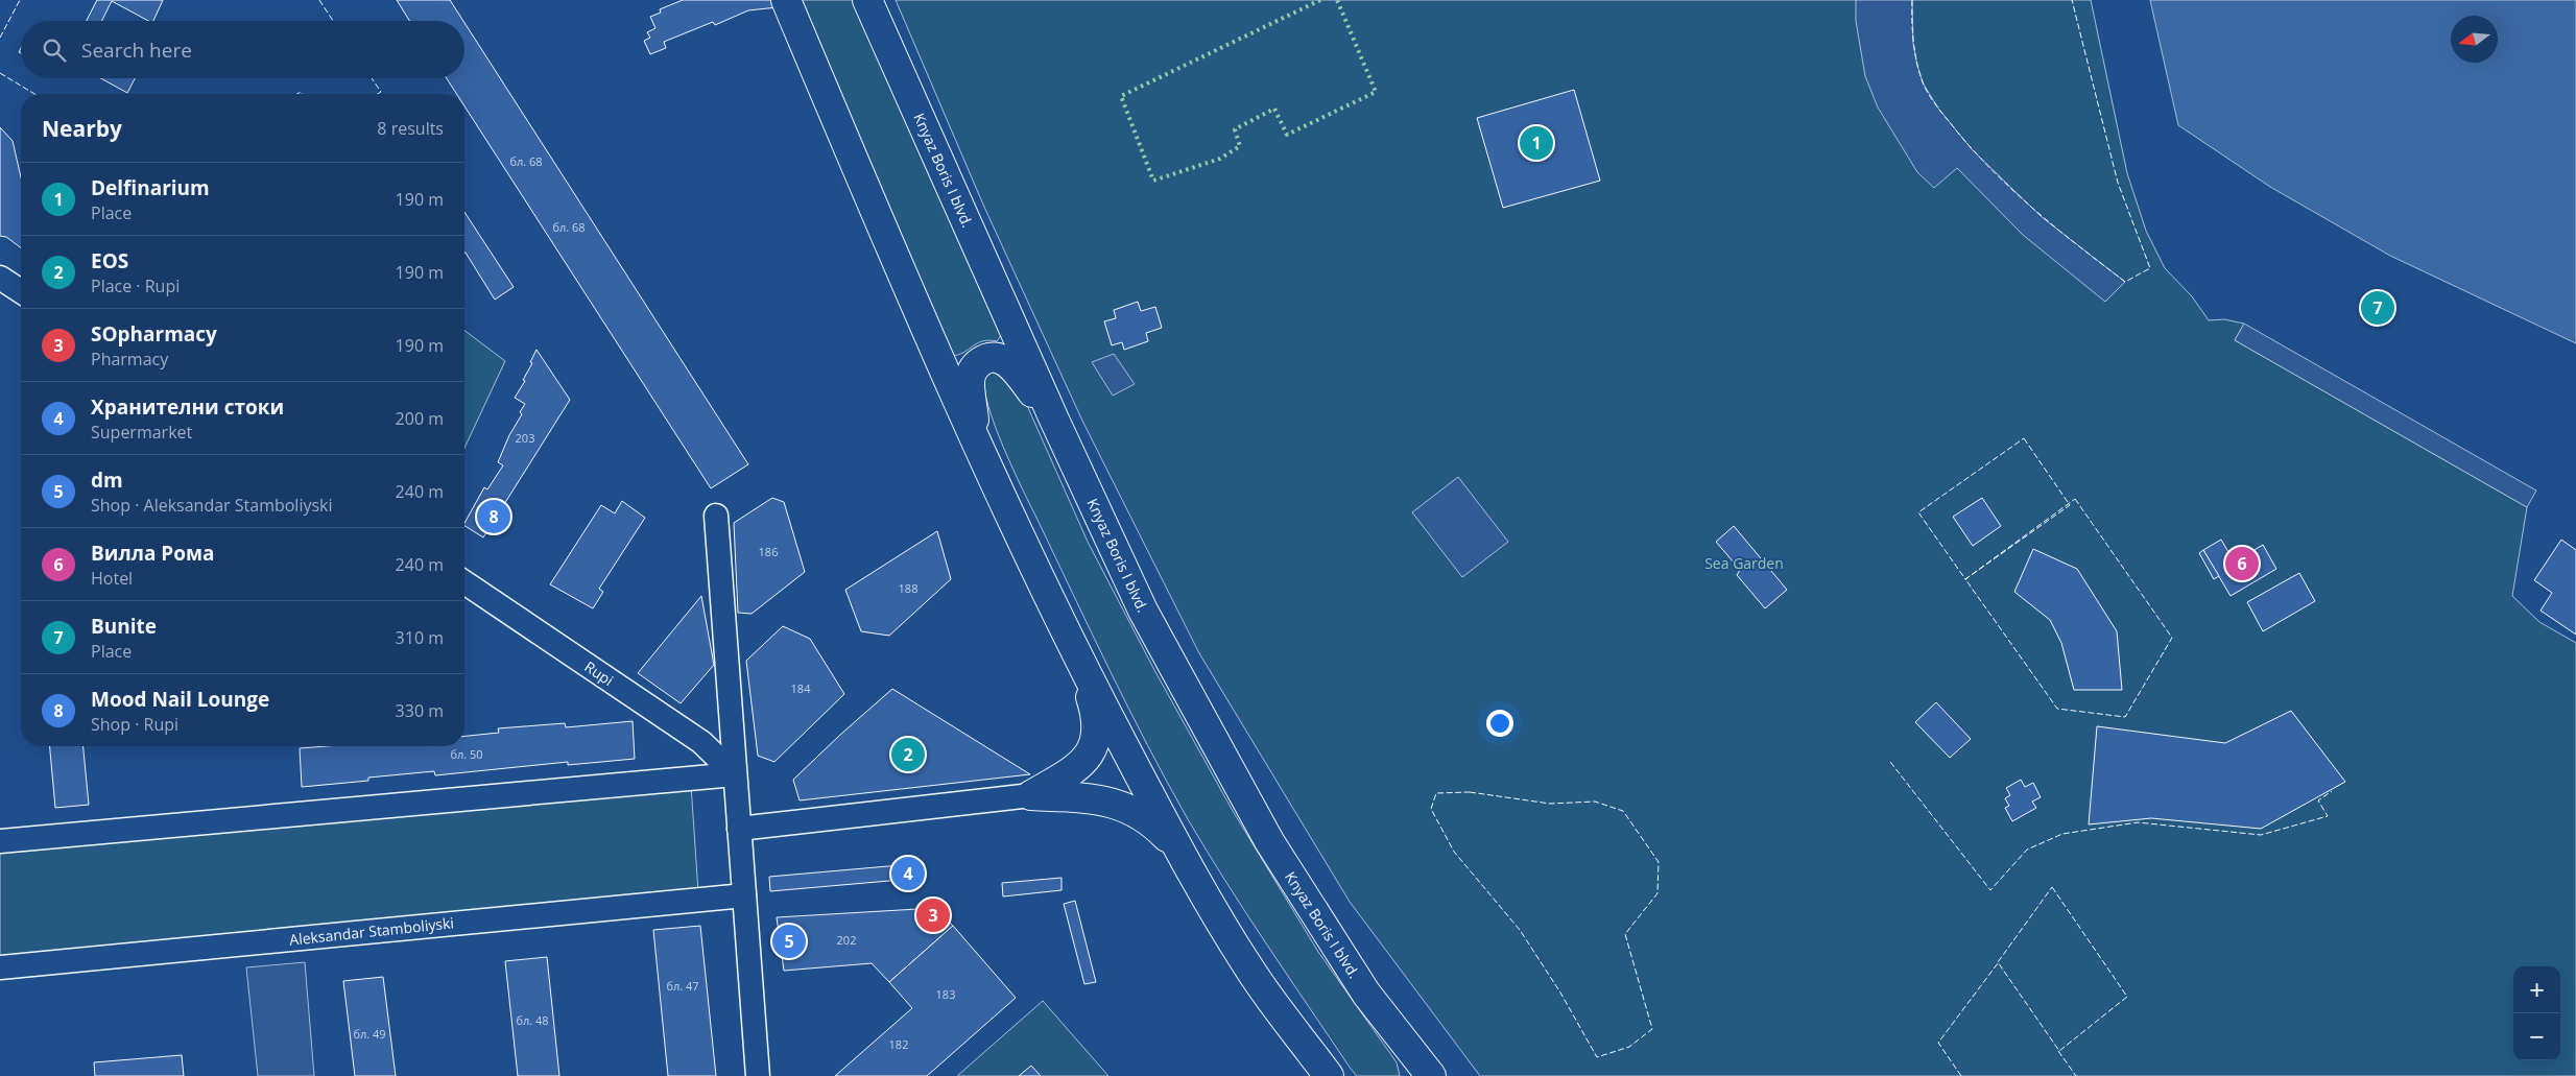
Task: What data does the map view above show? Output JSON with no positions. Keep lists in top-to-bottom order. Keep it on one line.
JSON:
{"streets":{"main road":["Knyaz Boris I blvd."],"street":["Rupi","Aleksandar Stamboliyski"]},"parks":["Sea Garden"],"house_numbers":["бл. 68","бл. 68","203","186","188","184","бл. 50","202","бл. 47","183","бл. 48","бл. 49","182"],"north":"left","page":{"search":"Search here","heading":["Nearby","8 results"],"pins":["1","7","8","6","2","4","3","5"],"list":[{"mark":"1","name":"Delfinarium","note":"Place","value":"190 m"},{"mark":"2","name":"EOS","note":"Place · Rupi","value":"190 m"},{"mark":"3","name":"SOpharmacy","note":"Pharmacy","value":"190 m"},{"mark":"4","name":"Хранителни стоки","note":"Supermarket","value":"200 m"},{"mark":"5","name":"dm","note":"Shop · Aleksandar Stamboliyski","value":"240 m"},{"mark":"6","name":"Вилла Рома","note":"Hotel","value":"240 m"},{"mark":"7","name":"Bunite","note":"Place","value":"310 m"},{"mark":"8","name":"Mood Nail Lounge","note":"Shop · Rupi","value":"330 m"}],"map_buttons":["+","−"]}}
